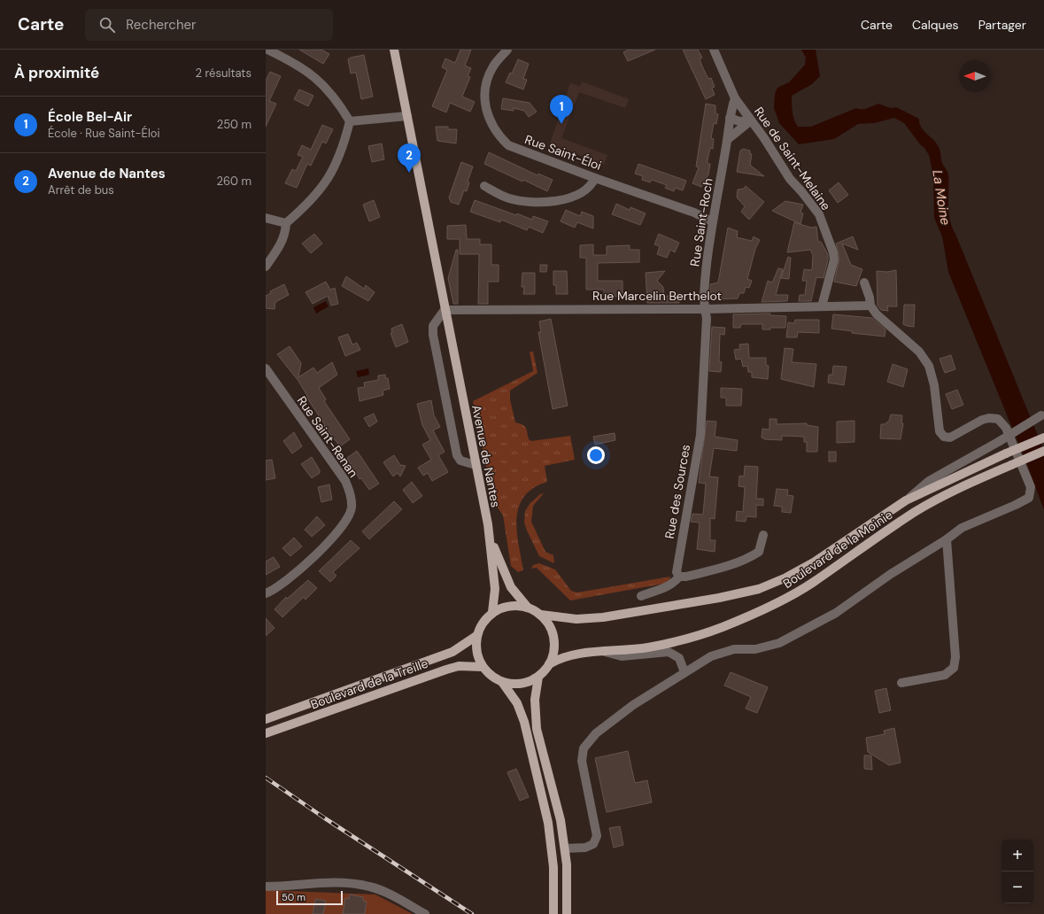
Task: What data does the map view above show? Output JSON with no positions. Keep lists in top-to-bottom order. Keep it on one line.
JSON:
{"streets":{"main road":["Avenue de Nantes","Boulevard de la Moinie","Boulevard de la Treille"],"street":["Rue Saint-Éloi","Rue de Saint-Melaine","Rue Saint-Roch","Rue Marcelin Berthelot","Rue Saint-Renan","Rue des Sources"]},"crossings":[["Rue Saint-Éloi","Rue Saint-Roch"],["Rue de Saint-Melaine","Rue Saint-Roch"],["Rue de Saint-Melaine","Rue Marcelin Berthelot"],["Rue Saint-Roch","Rue Marcelin Berthelot"],["Rue Saint-Roch","Rue des Sources"],["Rue Marcelin Berthelot","Avenue de Nantes"],["Rue Marcelin Berthelot","Rue des Sources"],["Avenue de Nantes","Boulevard de la Moinie"],["Avenue de Nantes","Boulevard de la Treille"],["Boulevard de la Moinie","Boulevard de la Treille"]],"water":["La Moine"],"scale_bar":"50 m","north":"left","page":{"header":"Carte","search":"Rechercher","nav":["Carte","Calques","Partager"],"heading":["À proximité","2 résultats"],"pins":["1","2"],"list":[{"mark":"1","name":"École Bel-Air","note":"École · Rue Saint-Éloi","value":"250 m"},{"mark":"2","name":"Avenue de Nantes","note":"Arrêt de bus","value":"260 m"}],"map_buttons":["+","−"],"scale":"50 m"}}
